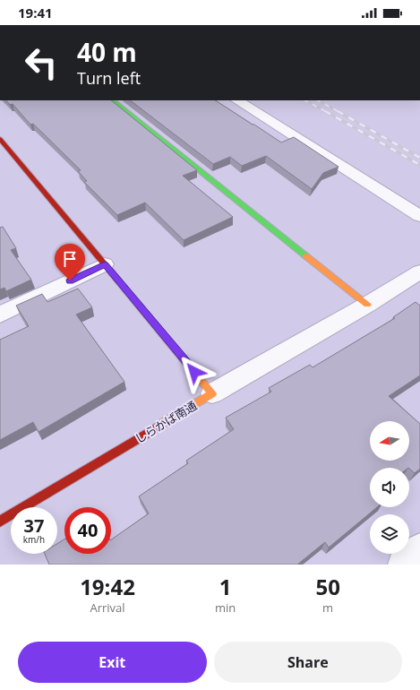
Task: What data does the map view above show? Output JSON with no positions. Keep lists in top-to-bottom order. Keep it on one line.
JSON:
{"streets":{"street":["しらかば南通"]},"north":"left","page":{"status":"19:41","turn":["40 m","Turn left"],"speed":"37 km/h","limit":"40","eta":["19:42","Arrival","1","min","50","m"],"buttons":["Exit","Share"]}}
